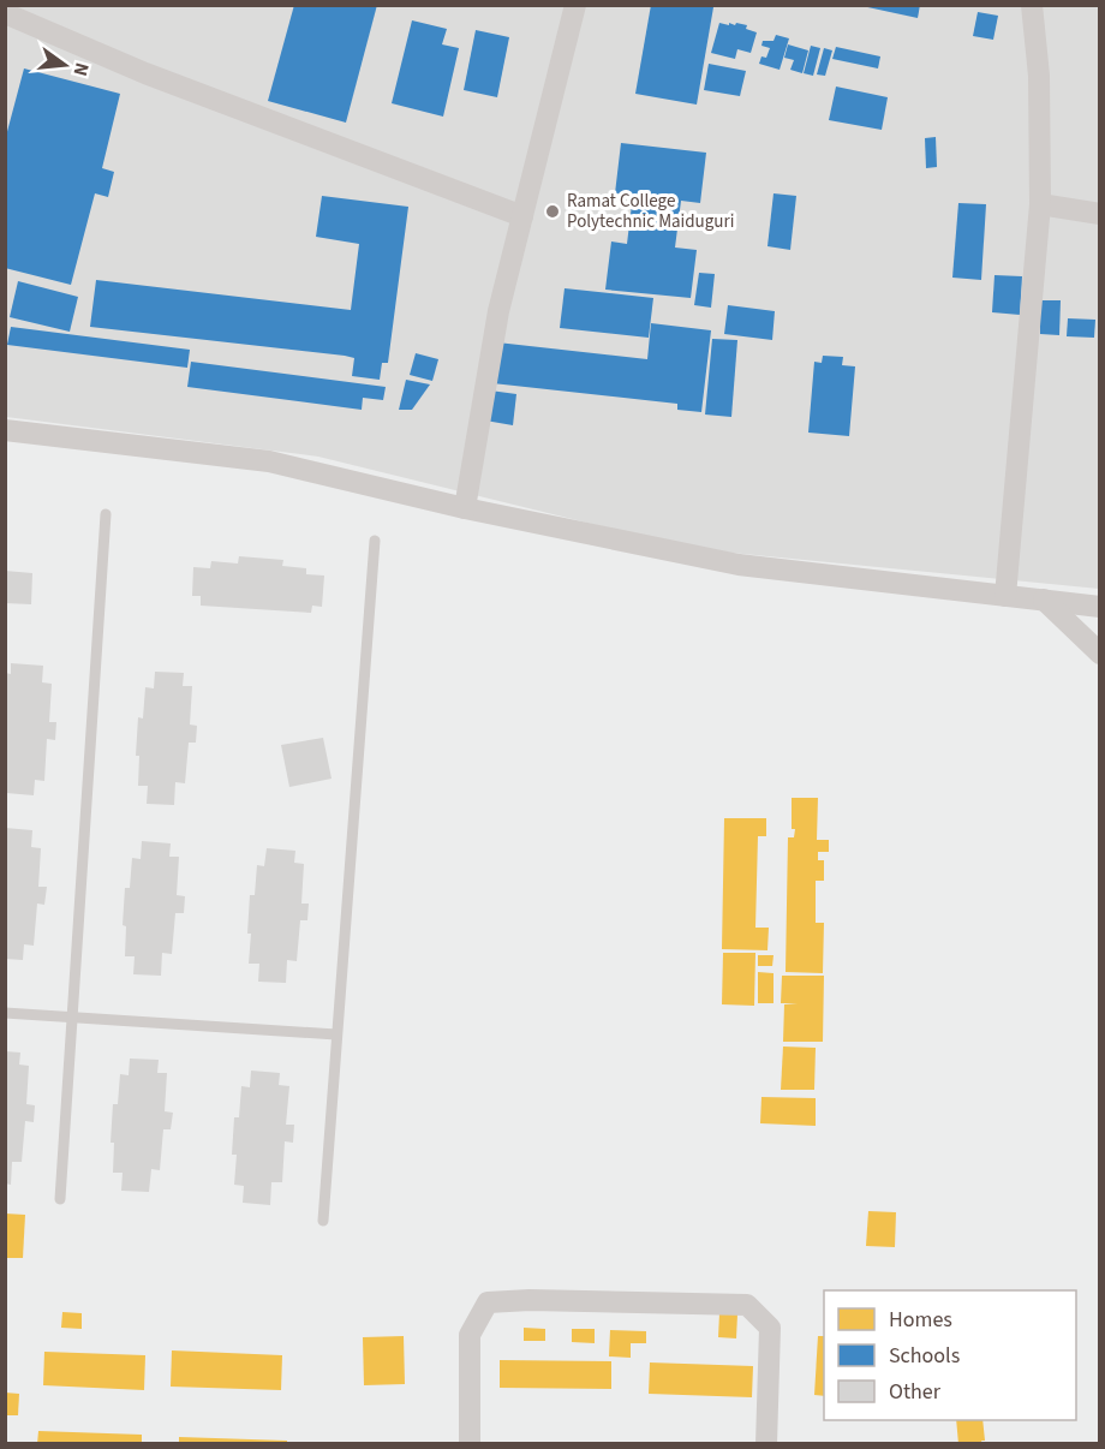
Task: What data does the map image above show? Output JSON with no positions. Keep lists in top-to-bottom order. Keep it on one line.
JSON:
{"places":["Ramat College Polytechnic Maiduguri"],"legend":["Homes","Schools","Other"],"north":"right"}
